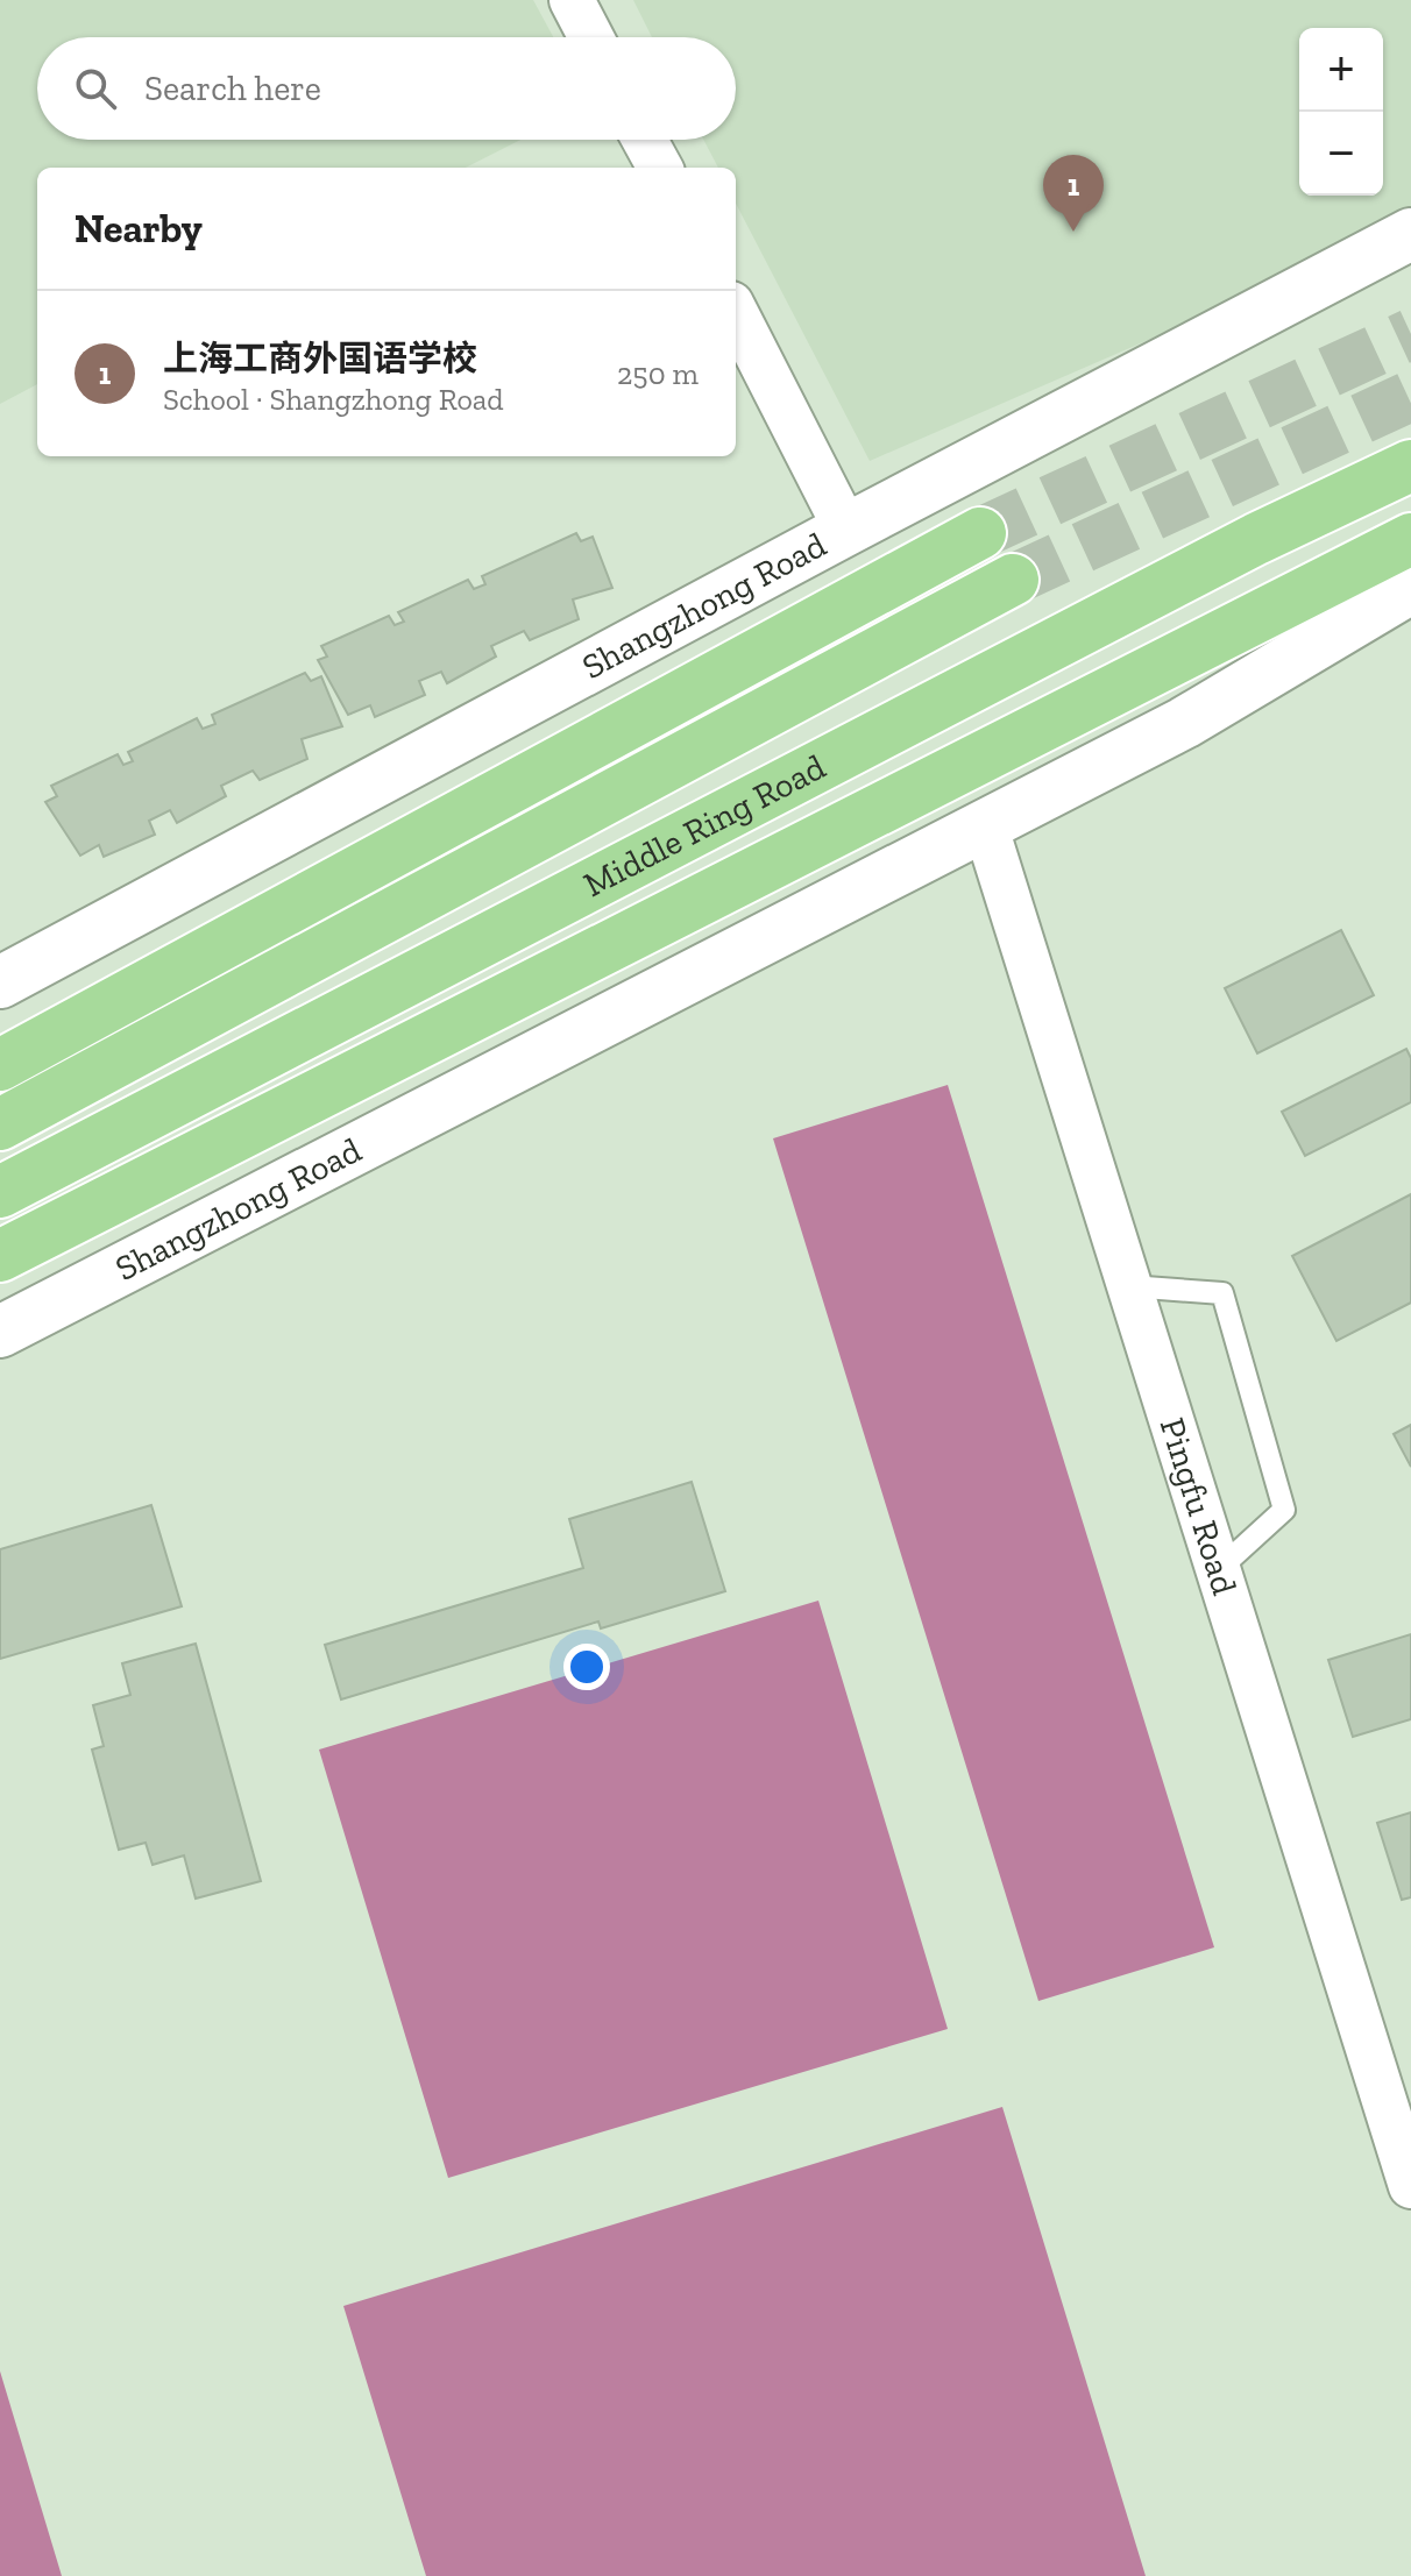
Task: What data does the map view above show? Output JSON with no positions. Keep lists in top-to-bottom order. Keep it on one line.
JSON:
{"streets":{"highway":["Middle Ring Road"],"main road":["Shangzhong Road"],"street":["Pingfu Road"]},"crossings":[["Shangzhong Road","Pingfu Road"]],"page":{"map_buttons":["+","−"],"search":"Search here","pins":"1","heading":"Nearby","list":[{"mark":"1","name":"上海工商外国语学校","note":"School · Shangzhong Road","value":"250 m"}]}}
